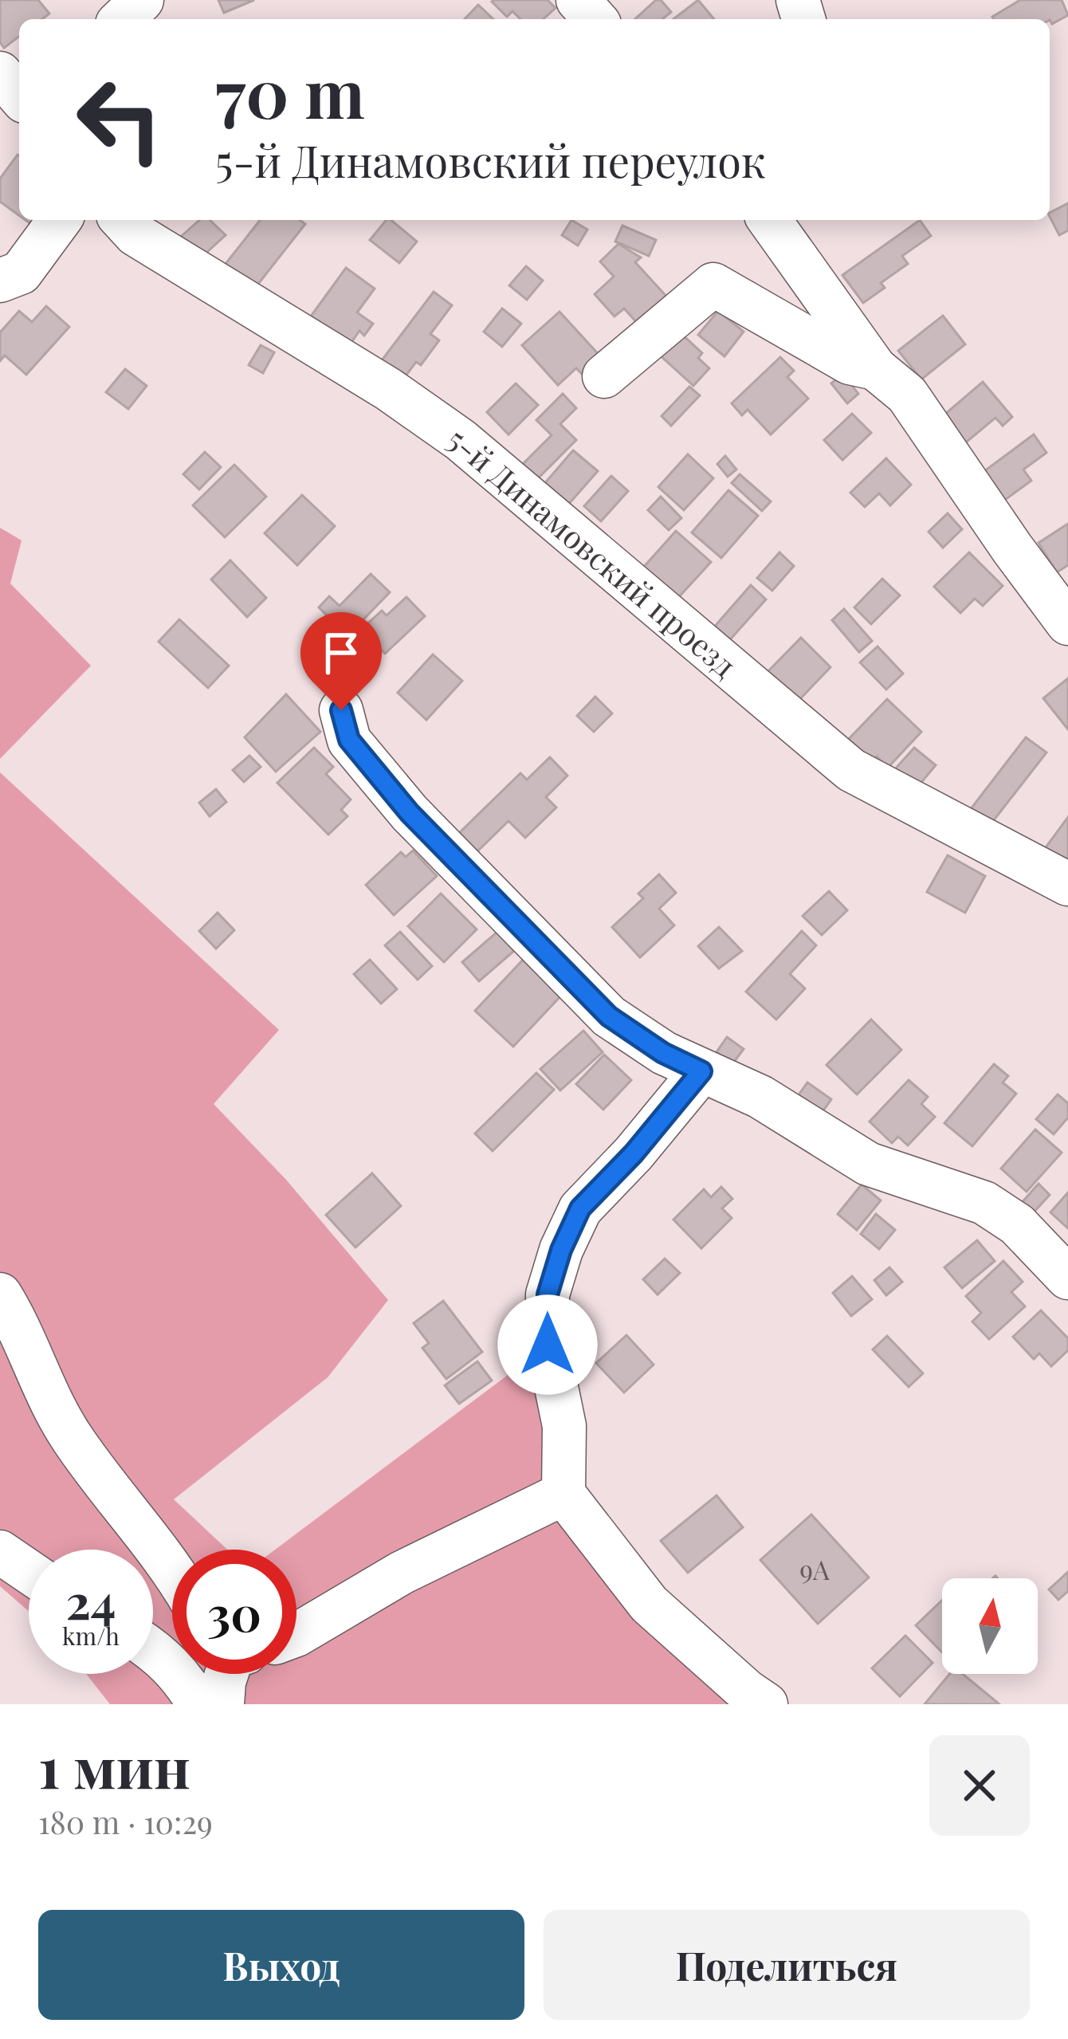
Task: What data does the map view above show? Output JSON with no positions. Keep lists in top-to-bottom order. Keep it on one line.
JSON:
{"streets":{"street":["5-й Динамовский проезд"]},"house_numbers":["9А"],"north":"top","page":{"turn":["70 m","5-й Динамовский переулок"],"speed":"24 km/h","limit":"30","heading":["1 мин","180 m · 10:29"],"buttons":["Выход","Поделиться"]}}
